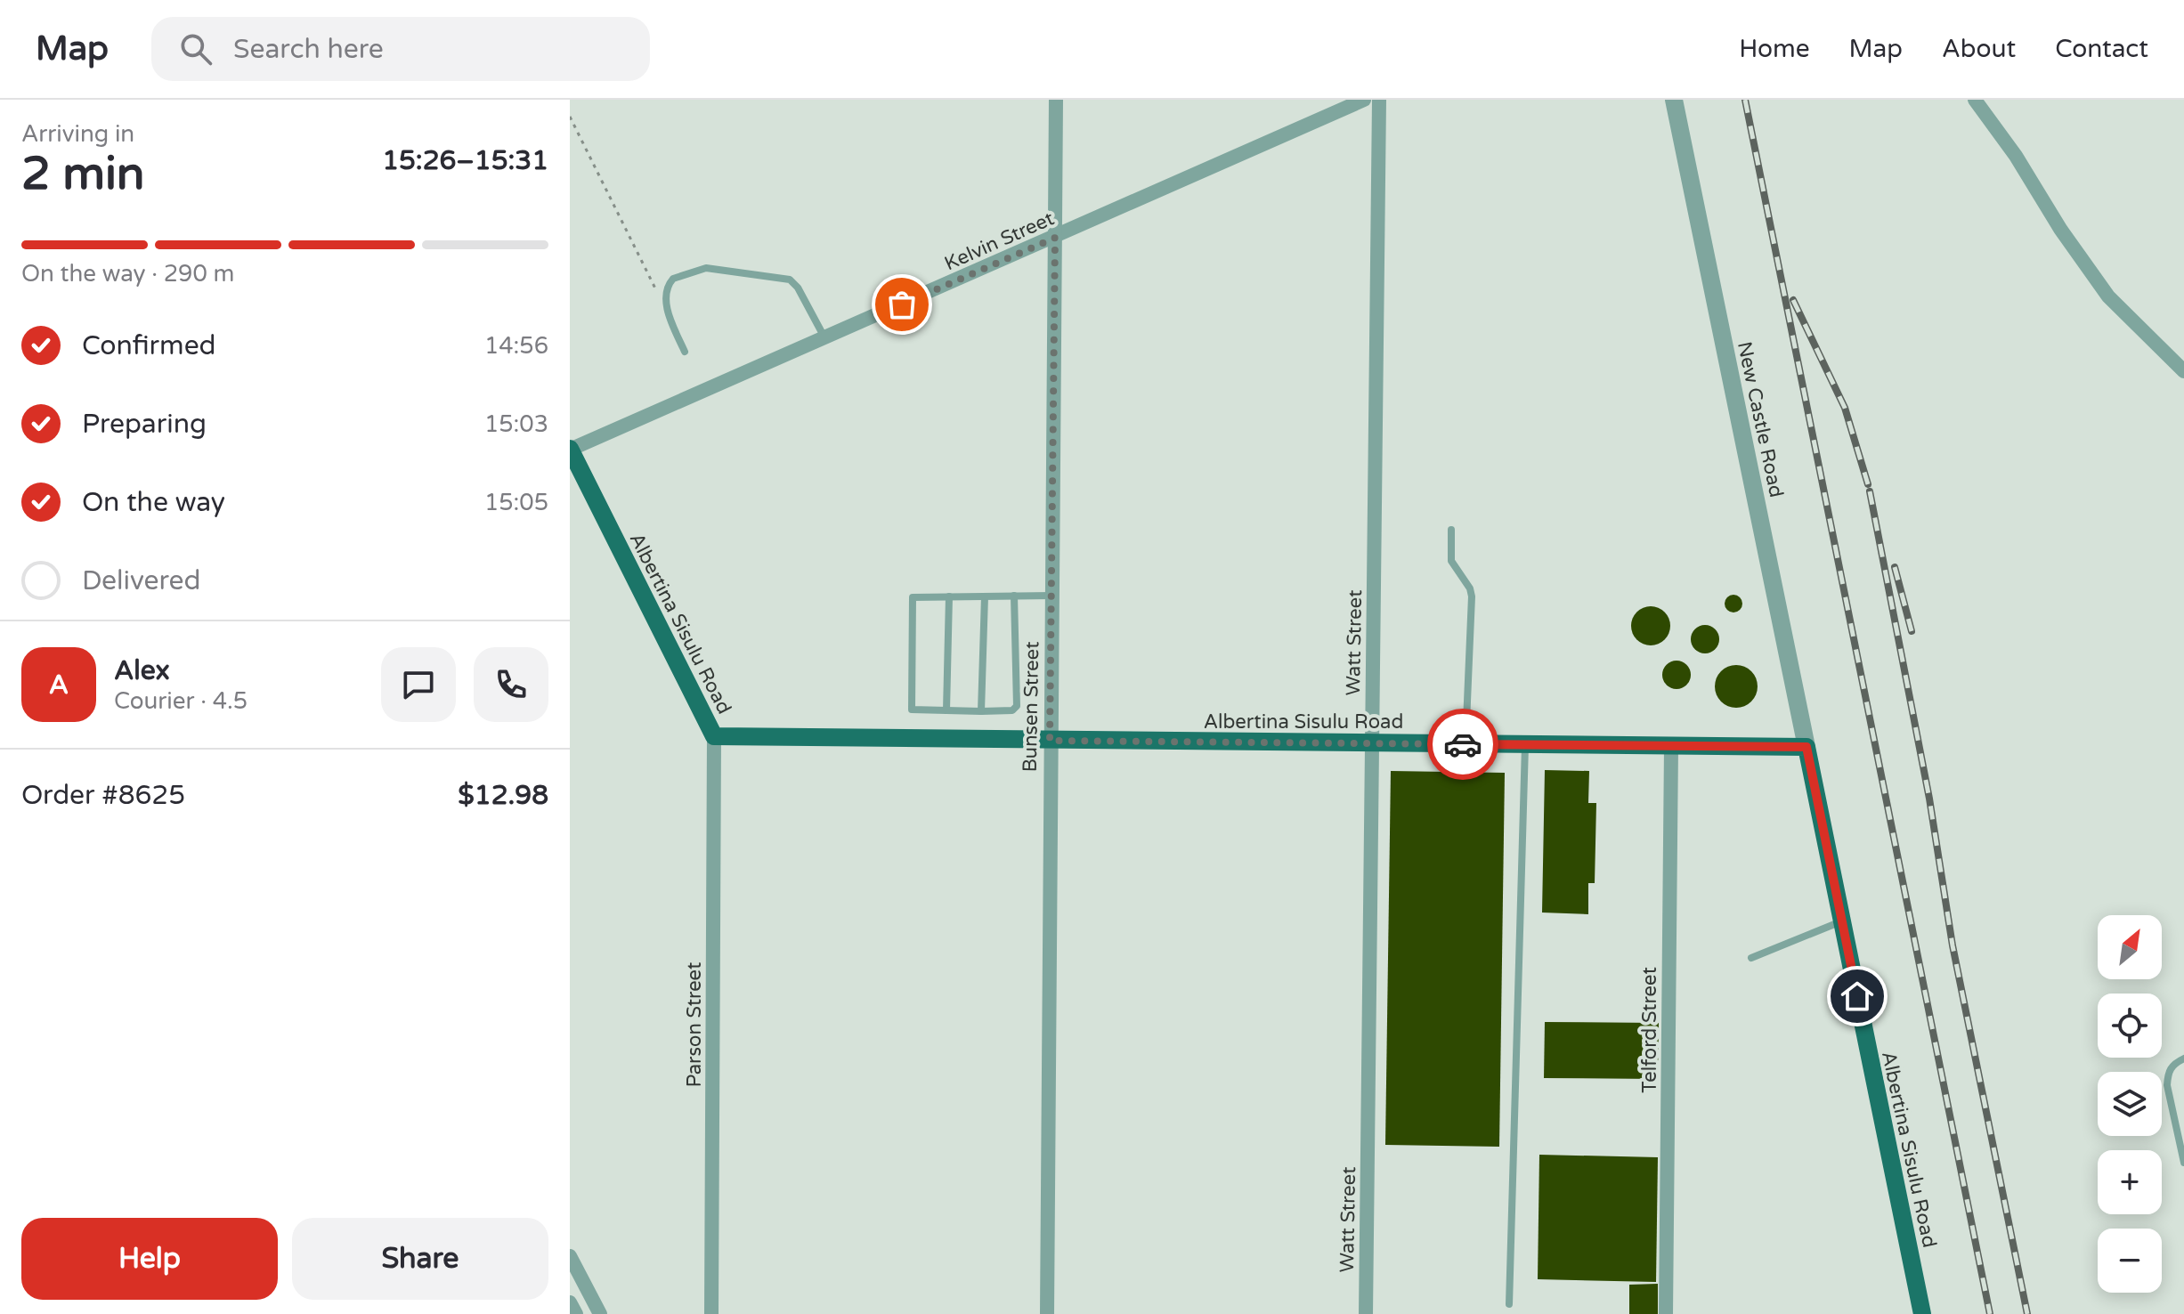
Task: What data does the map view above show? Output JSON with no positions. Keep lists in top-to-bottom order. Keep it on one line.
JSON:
{"streets":{"main road":["Albertina Sisulu Road"],"street":["Kelvin Street","New Castle Road","Watt Street","Bunsen Street","Parson Street","Telford Street"]},"crossings":[["Kelvin Street","Albertina Sisulu Road"],["Kelvin Street","Bunsen Street"],["New Castle Road","Albertina Sisulu Road"],["Albertina Sisulu Road","Watt Street"],["Albertina Sisulu Road","Bunsen Street"],["Albertina Sisulu Road","Parson Street"],["Albertina Sisulu Road","Telford Street"]],"north":"top right","page":{"header":"Map","search":"Search here","nav":["Home","Map","About","Contact"],"heading":["2 min","Arriving in","15:26–15:31"],"panel":["Alex","Courier · 4.5","Order #8625","$12.98"],"bar":"On the way · 290 m","list":[["Confirmed","14:56"],["Preparing","15:03"],["On the way","15:05"],"Delivered"],"round":"A","map_buttons":["+","−"],"buttons":["Help","Share"]}}
